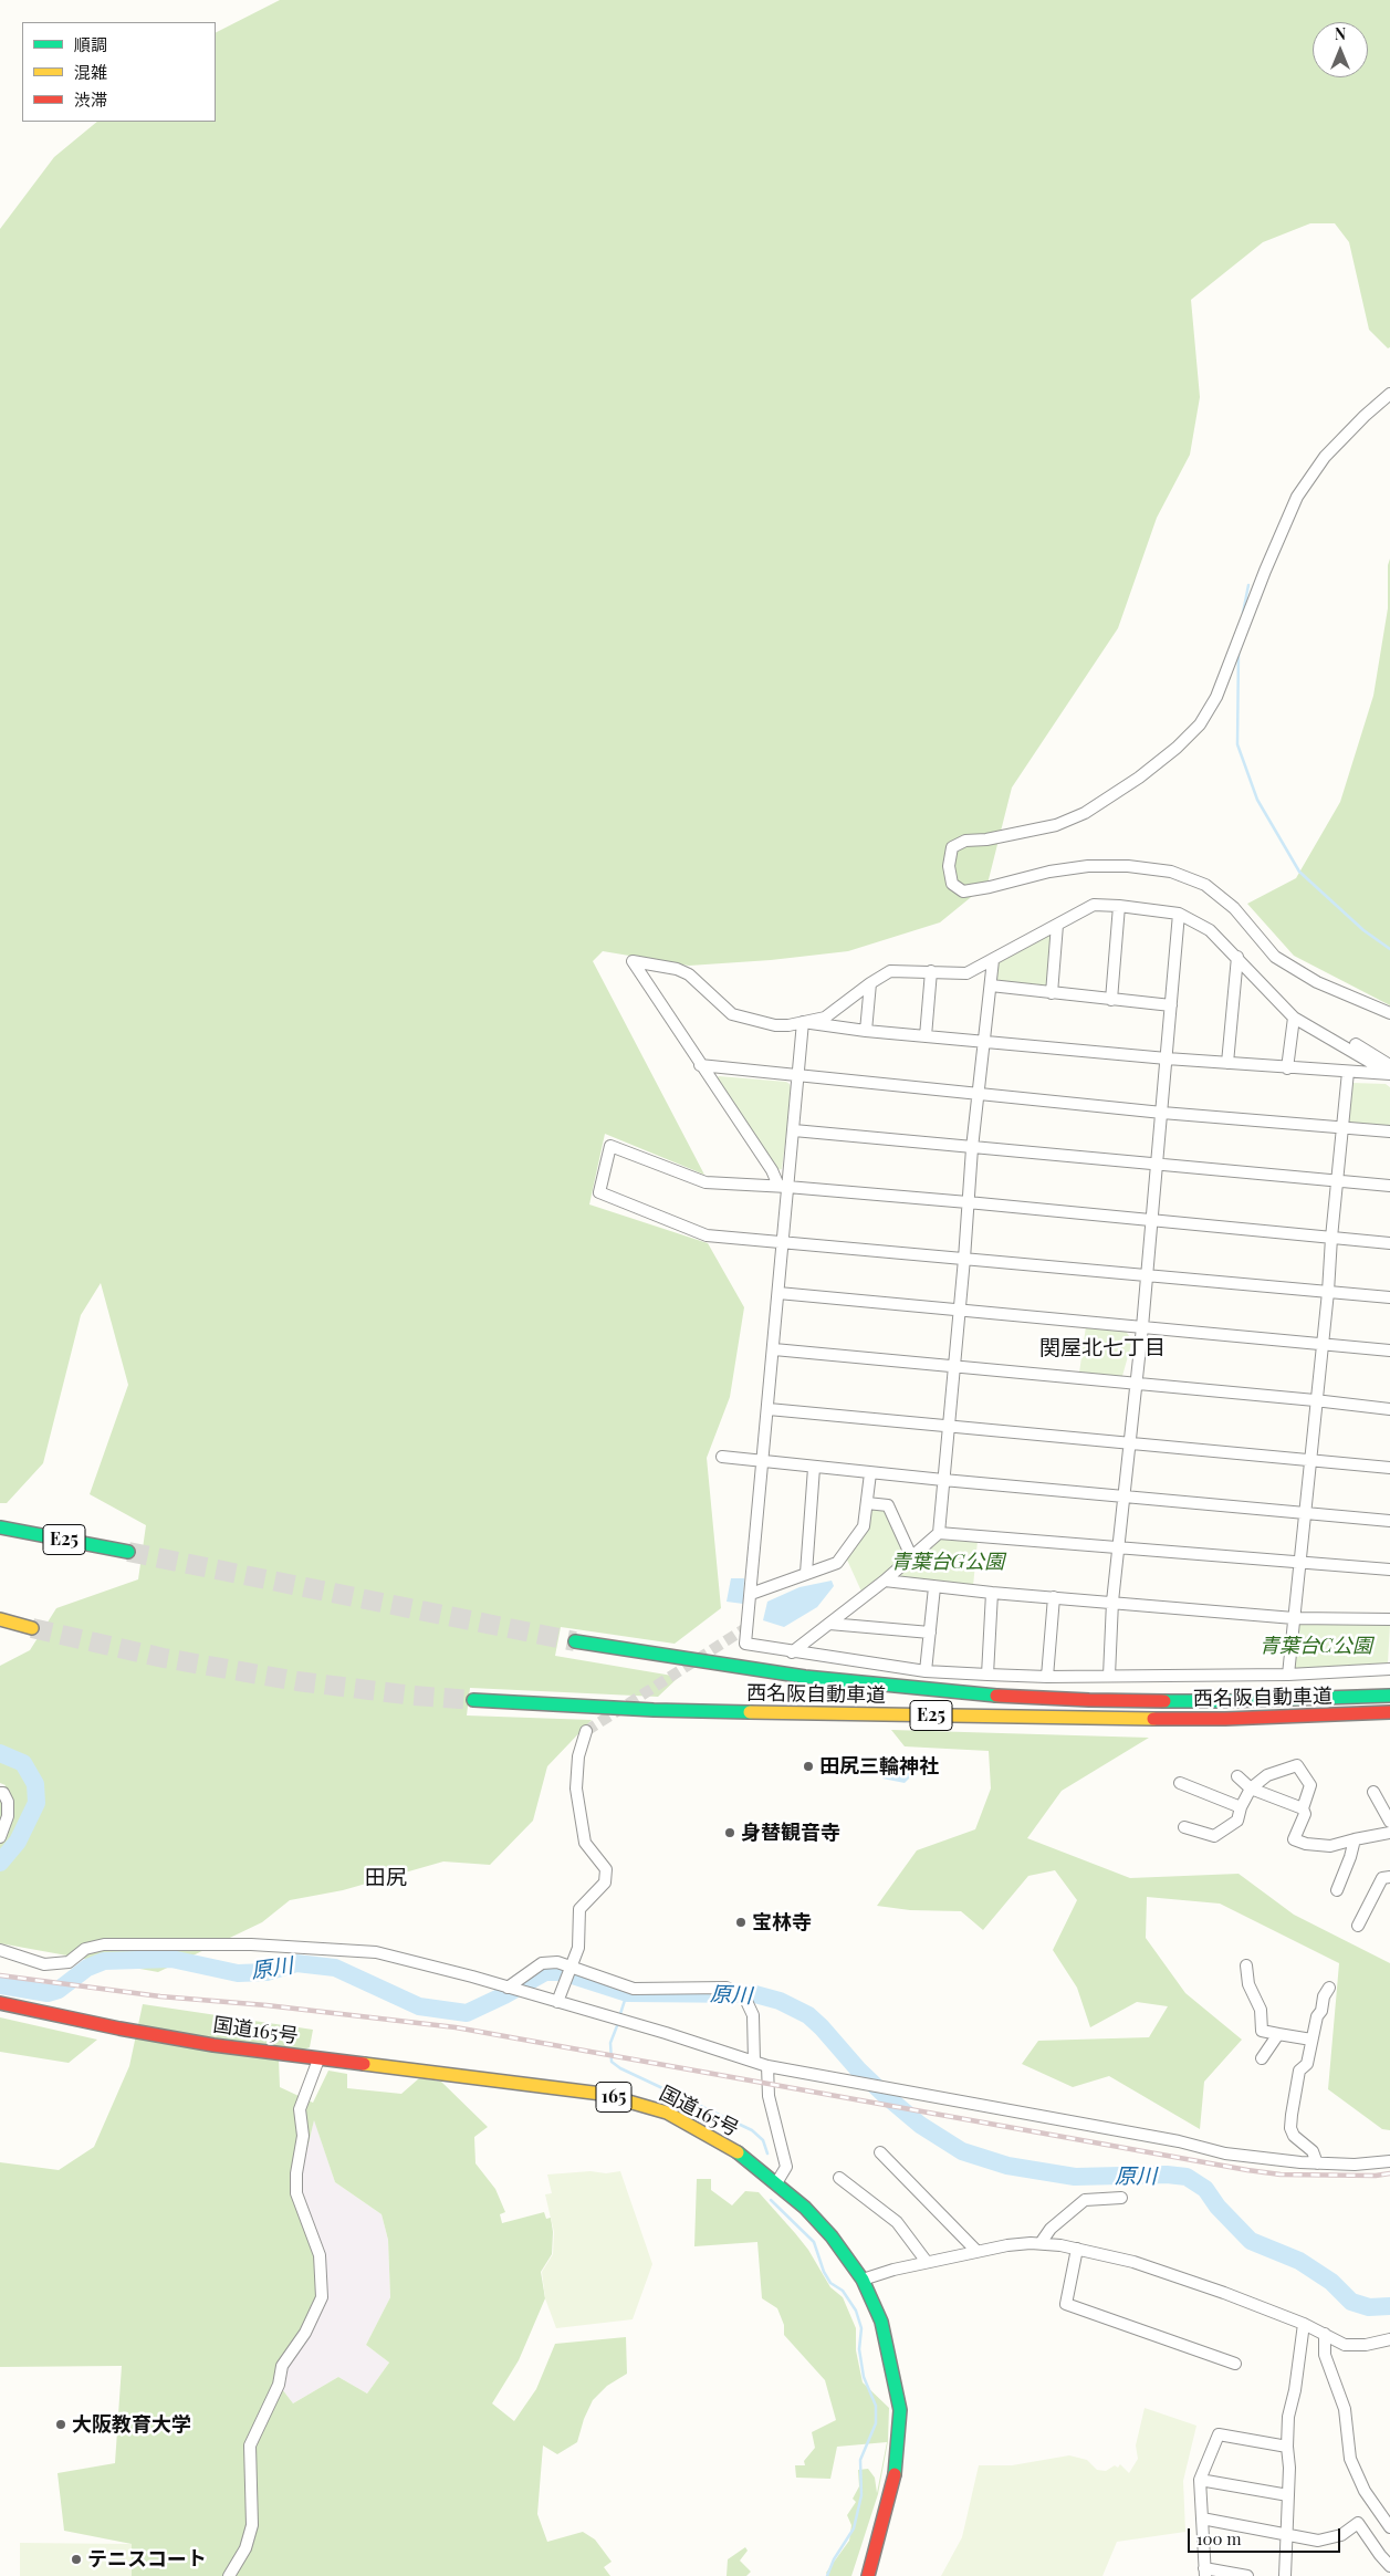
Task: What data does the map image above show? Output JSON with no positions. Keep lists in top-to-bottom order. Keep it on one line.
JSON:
{"streets":{"highway":["E25","西名阪自動車道","国道165号","165"]},"districts":["関屋北七丁目","田尻"],"water":["原川"],"parks":["青葉台G公園","青葉台C公園"],"places":["田尻三輪神社","身替観音寺","宝林寺","大阪教育大学","テニスコート"],"legend":["順調","混雑","渋滞"],"scale_bar":"100 m","north":"top"}
